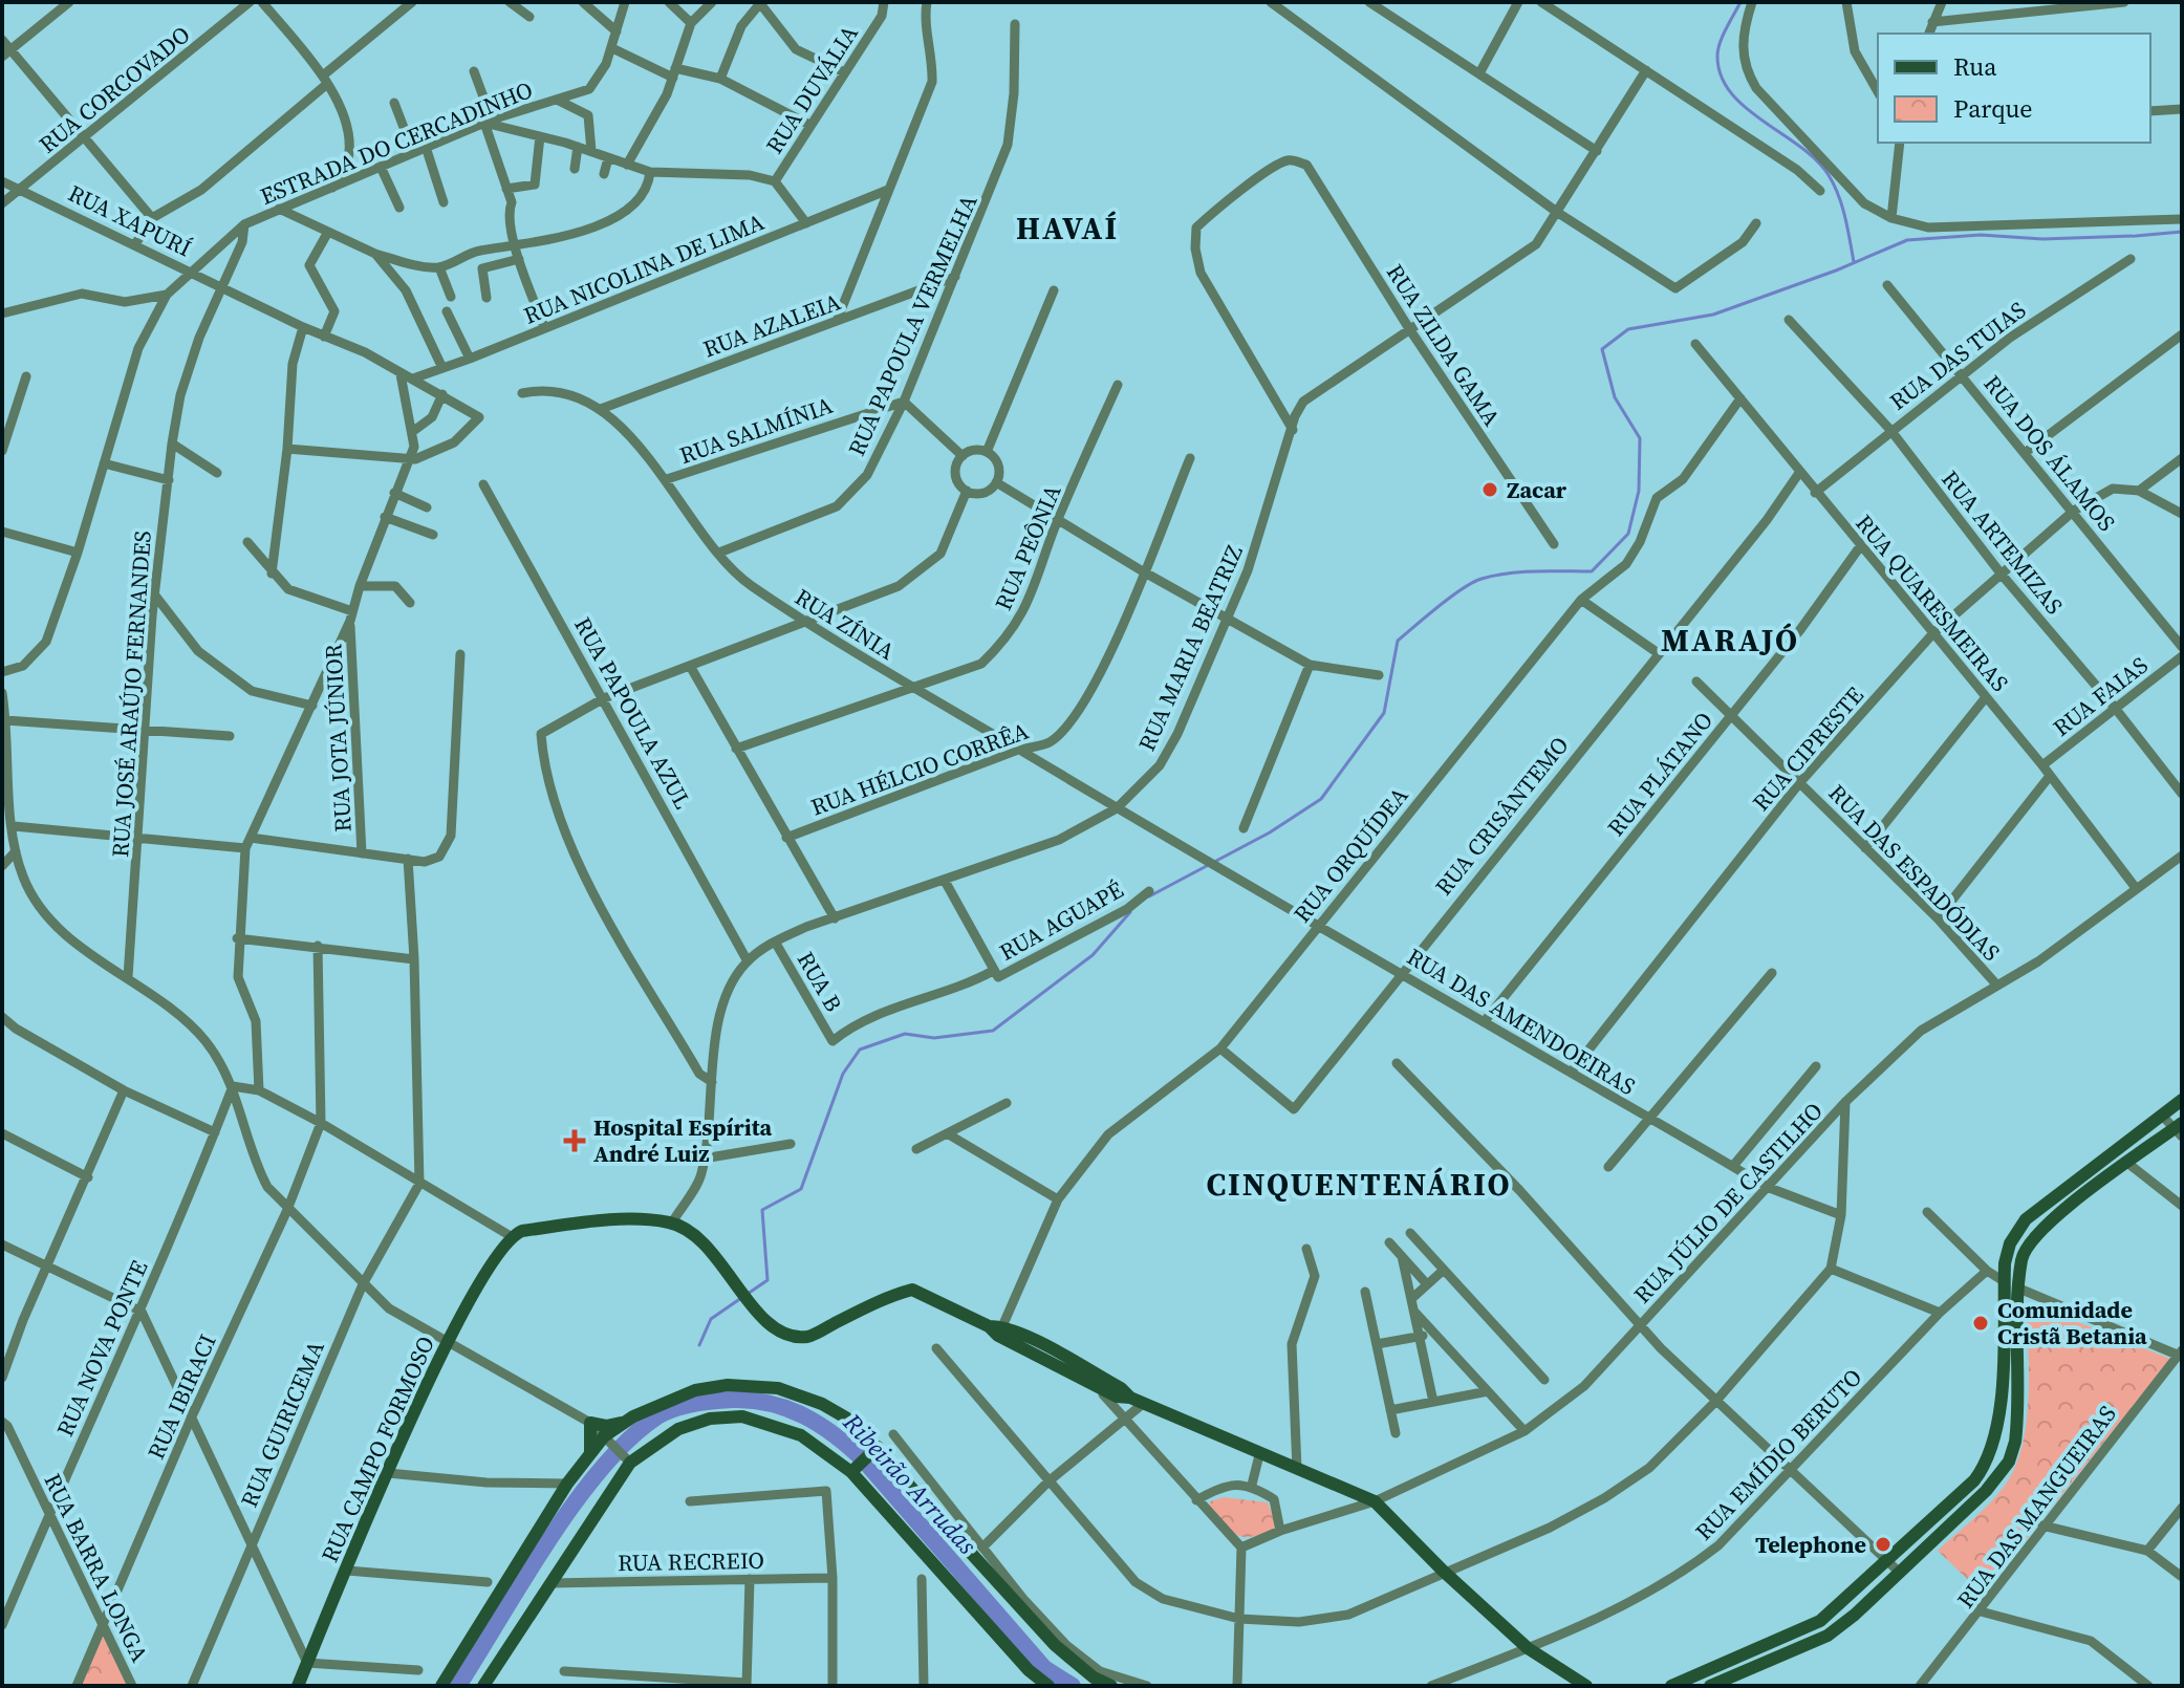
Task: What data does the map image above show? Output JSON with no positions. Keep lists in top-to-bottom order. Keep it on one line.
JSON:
{"streets":{"main road":["RUA CAMPO FORMOSO"],"street":["RUA CORCOVADO","RUA DUVÁLIA","ESTRADA DO CERCADINHO","RUA XAPURÍ","RUA NICOLINA DE LIMA","RUA AZALEIA","RUA PAPOULA VERMELHA","RUA ZILDA GAMA","RUA DAS TUIAS","RUA SALMÍNIA","RUA DOS ÁLAMOS","RUA ARTEMIZAS","RUA PEÔNIA","RUA QUARESMEIRAS","RUA ZÍNIA","RUA MARIA BEATRIZ","RUA JOSÉ ARAÚJO FERNANDES","RUA FAIAS","RUA PAPOULA AZUL","RUA JOTA JÚNIOR","RUA CIPRESTE","RUA HÉLCIO CORRÊA","RUA PLÁTANO","RUA CRISÂNTEMO","RUA ORQUÍDEA","RUA DAS ESPADÓDIAS","RUA AGUAPÉ","RUA B","RUA DAS AMENDOEIRAS","RUA JÚLIO DE CASTILHO","RUA NOVA PONTE","RUA IBIRACI","RUA GUIRICEMA","RUA EMÍDIO BERUTO","RUA DAS MANGUEIRAS","RUA RECREIO","RUA BARRA LONGA"]},"crossings":[["RUA CORCOVADO","RUA XAPURÍ"],["RUA DUVÁLIA","RUA NICOLINA DE LIMA"],["ESTRADA DO CERCADINHO","RUA XAPURÍ"],["ESTRADA DO CERCADINHO","RUA JOSÉ ARAÚJO FERNANDES"],["RUA XAPURÍ","RUA NICOLINA DE LIMA"],["RUA XAPURÍ","RUA JOSÉ ARAÚJO FERNANDES"],["RUA AZALEIA","RUA PAPOULA VERMELHA"],["RUA AZALEIA","RUA ZÍNIA"],["RUA PAPOULA VERMELHA","RUA SALMÍNIA"],["RUA PAPOULA VERMELHA","RUA ZÍNIA"],["RUA ZILDA GAMA","RUA MARIA BEATRIZ"],["RUA DAS TUIAS","RUA DOS ÁLAMOS"],["RUA DAS TUIAS","RUA ARTEMIZAS"],["RUA DAS TUIAS","RUA QUARESMEIRAS"],["RUA SALMÍNIA","RUA ZÍNIA"],["RUA DOS ÁLAMOS","RUA CIPRESTE"],["RUA ARTEMIZAS","RUA FAIAS"],["RUA ARTEMIZAS","RUA CIPRESTE"],["RUA PEÔNIA","RUA ZÍNIA"],["RUA QUARESMEIRAS","RUA FAIAS"],["RUA QUARESMEIRAS","RUA CIPRESTE"],["RUA QUARESMEIRAS","RUA PLÁTANO"],["RUA QUARESMEIRAS","RUA CRISÂNTEMO"],["RUA QUARESMEIRAS","RUA ORQUÍDEA"],["RUA QUARESMEIRAS","RUA JÚLIO DE CASTILHO"],["RUA ZÍNIA","RUA MARIA BEATRIZ"],["RUA ZÍNIA","RUA HÉLCIO CORRÊA"],["RUA ZÍNIA","RUA DAS AMENDOEIRAS"],["RUA MARIA BEATRIZ","RUA PAPOULA AZUL"],["RUA MARIA BEATRIZ","RUA AGUAPÉ"],["RUA MARIA BEATRIZ","RUA B"],["RUA CIPRESTE","RUA DAS ESPADÓDIAS"],["RUA CIPRESTE","RUA DAS AMENDOEIRAS"],["RUA PLÁTANO","RUA DAS ESPADÓDIAS"],["RUA PLÁTANO","RUA DAS AMENDOEIRAS"],["RUA CRISÂNTEMO","RUA ORQUÍDEA"],["RUA CRISÂNTEMO","RUA DAS AMENDOEIRAS"],["RUA ORQUÍDEA","RUA DAS AMENDOEIRAS"],["RUA DAS ESPADÓDIAS","RUA JÚLIO DE CASTILHO"],["RUA AGUAPÉ","RUA B"],["RUA DAS AMENDOEIRAS","RUA JÚLIO DE CASTILHO"],["RUA NOVA PONTE","RUA BARRA LONGA"],["RUA IBIRACI","RUA BARRA LONGA"]],"districts":["HAVAÍ","MARAJÓ","CINQUENTENÁRIO"],"water":["Ribeirão Arrudas"],"places":{"other":["Zacar","Comunidade Cristã Betania","Telephone"],"health":["Hospital Espírita André Luiz"]},"legend":["Rua","Parque"]}
